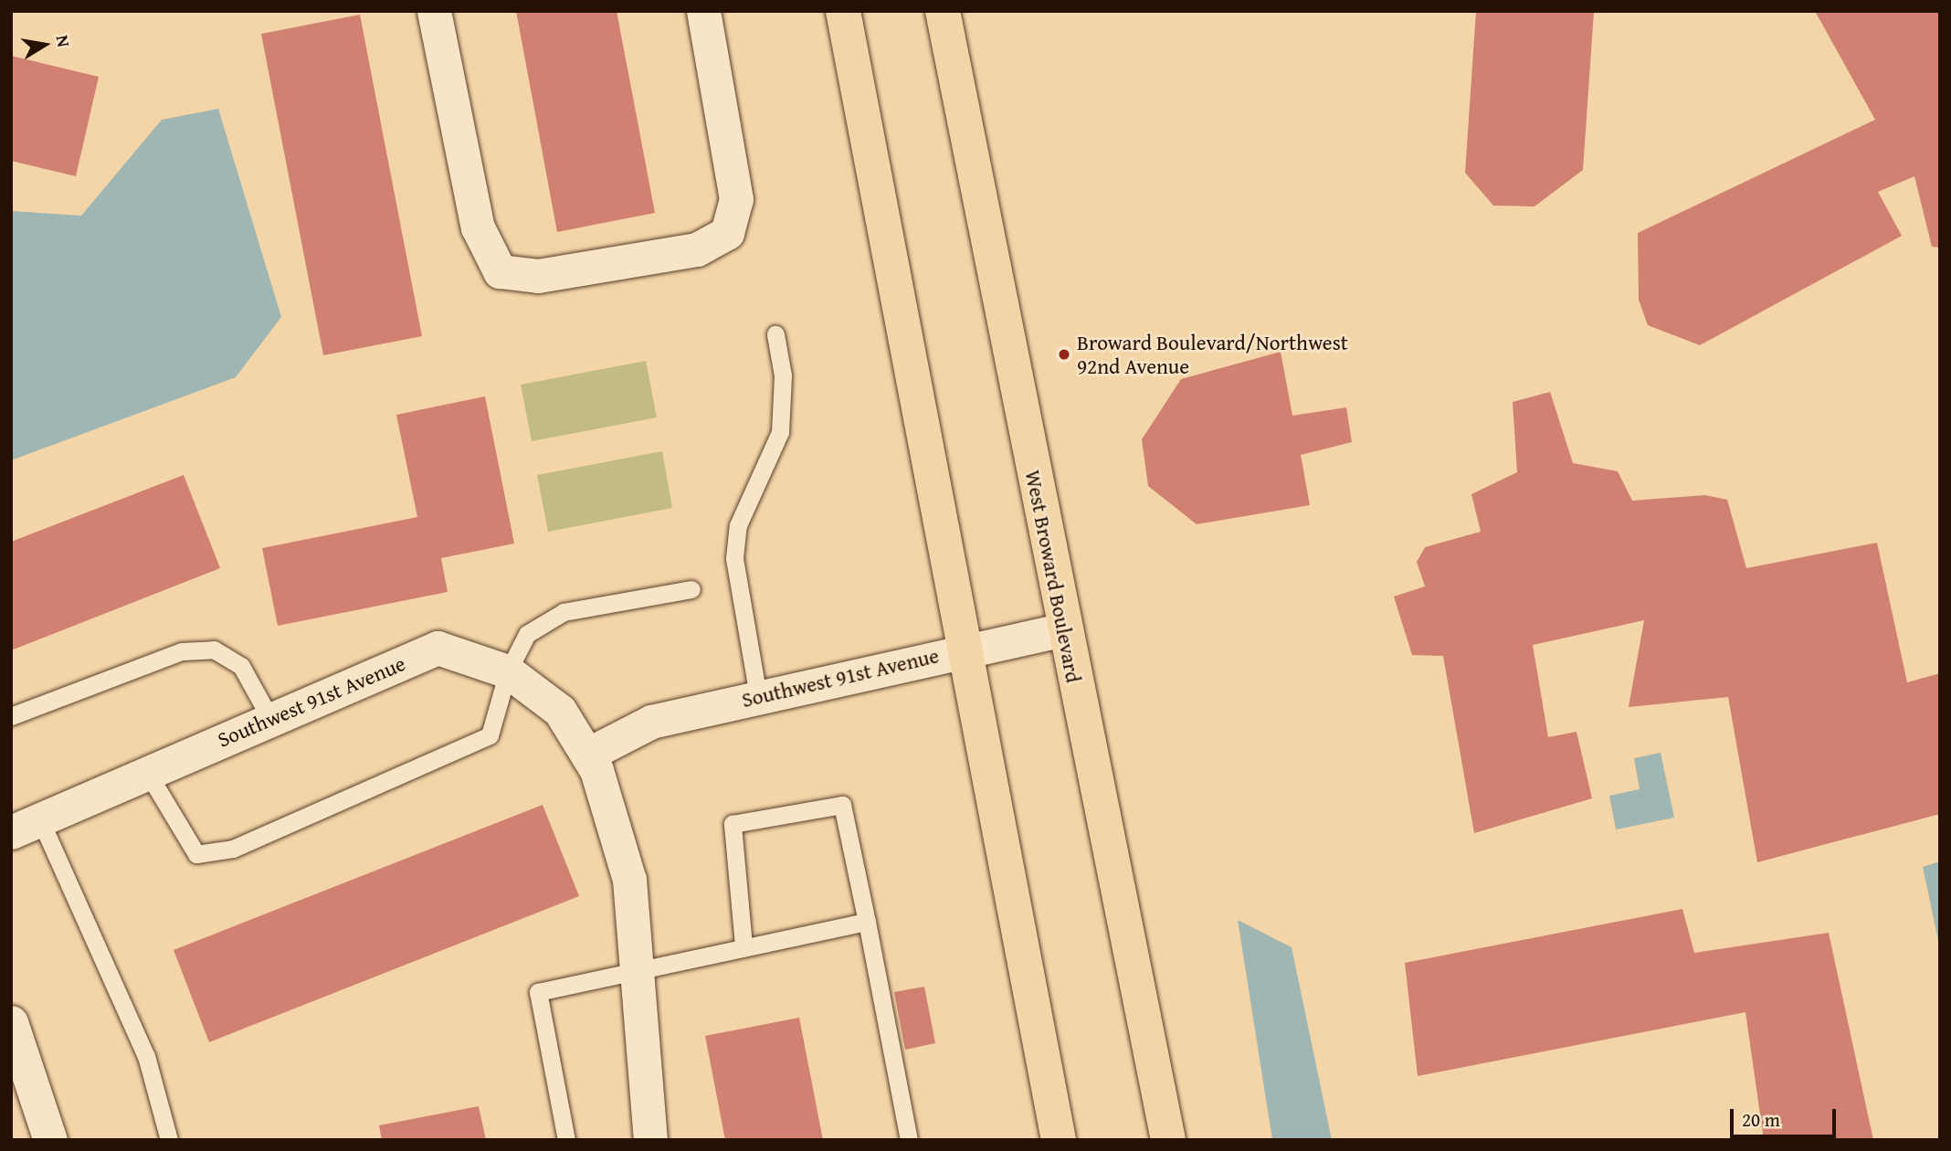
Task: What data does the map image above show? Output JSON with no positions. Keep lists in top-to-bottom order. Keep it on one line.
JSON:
{"streets":{"main road":["West Broward Boulevard"],"street":["Southwest 91st Avenue"]},"crossings":[["West Broward Boulevard","Southwest 91st Avenue"]],"places":["Broward Boulevard/Northwest 92nd Avenue"],"scale_bar":"20 m","north":"right"}
